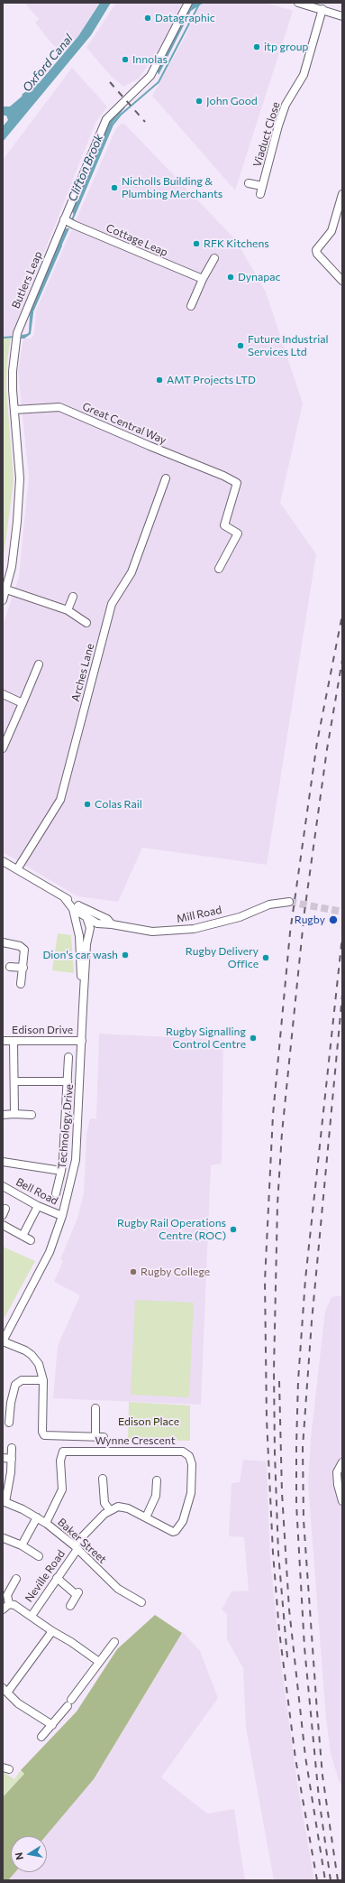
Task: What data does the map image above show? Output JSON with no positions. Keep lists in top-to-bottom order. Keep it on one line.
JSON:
{"streets":{"street":["Viaduct Close","Cottage Leap","Butlers Leap","Great Central Way","Arches Lane","Mill Road","Edison Drive","Technology Drive","Bell Road","Wynne Crescent","Baker Street","Neville Road"]},"crossings":[["Cottage Leap","Butlers Leap"],["Butlers Leap","Great Central Way"],["Edison Drive","Technology Drive"],["Technology Drive","Bell Road"],["Wynne Crescent","Baker Street"],["Baker Street","Neville Road"]],"water":["Oxford Canal","Clifton Brook"],"parks":["Edison Place"],"places":["Datagraphic","itp group","Innolas","John Good","Nicholls Building & Plumbing Merchants","RFK Kitchens","Dynapac","Future Industrial Services Ltd","AMT Projects LTD","Colas Rail","Rugby","Dion's car wash","Rugby Delivery Office","Rugby Signalling Control Centre","Rugby Rail Operations Centre (ROC)","Rugby College"],"north":"left"}
